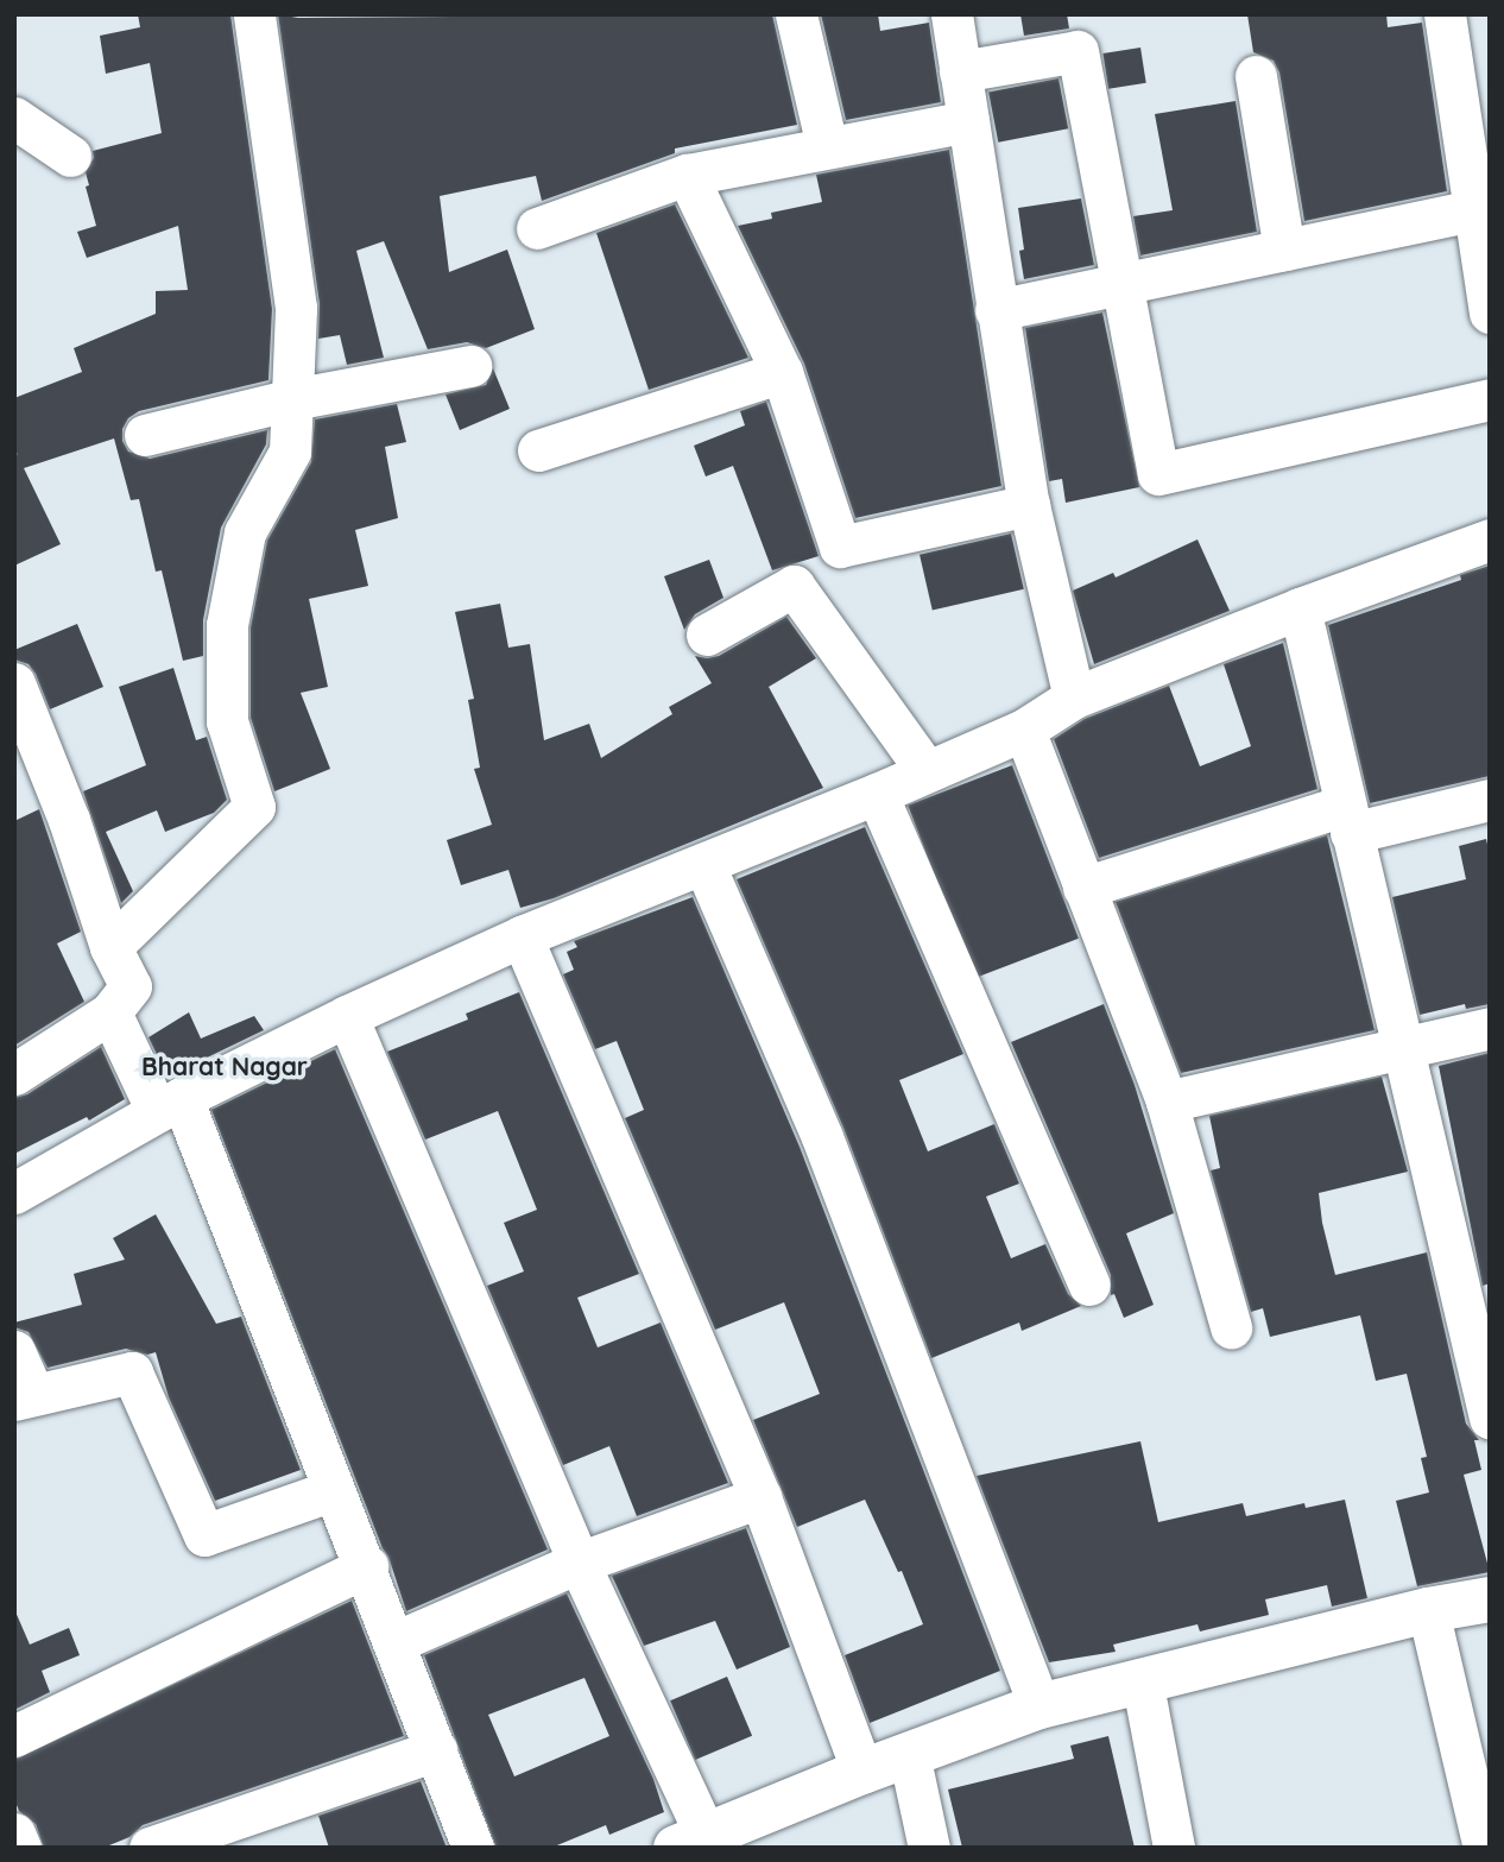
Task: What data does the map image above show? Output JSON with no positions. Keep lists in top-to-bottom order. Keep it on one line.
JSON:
{"districts":["Bharat Nagar"]}
